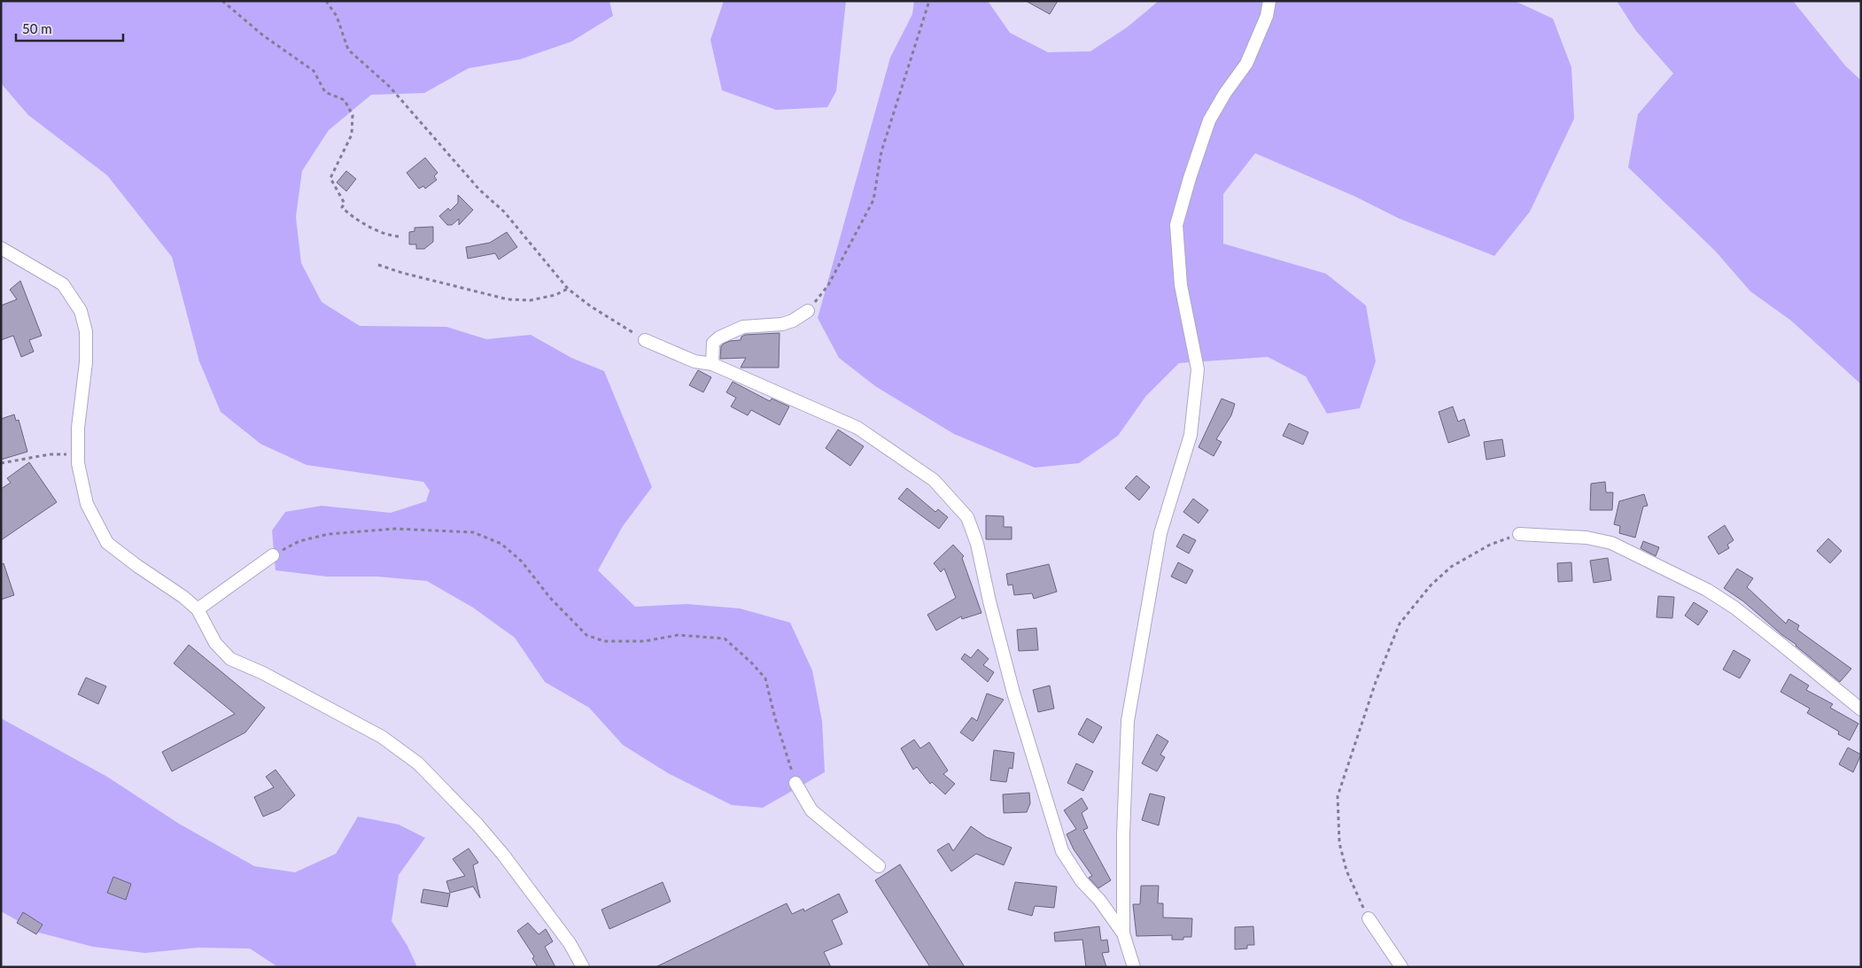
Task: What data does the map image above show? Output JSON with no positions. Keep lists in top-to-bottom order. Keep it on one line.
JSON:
{"scale_bar":"50 m"}
